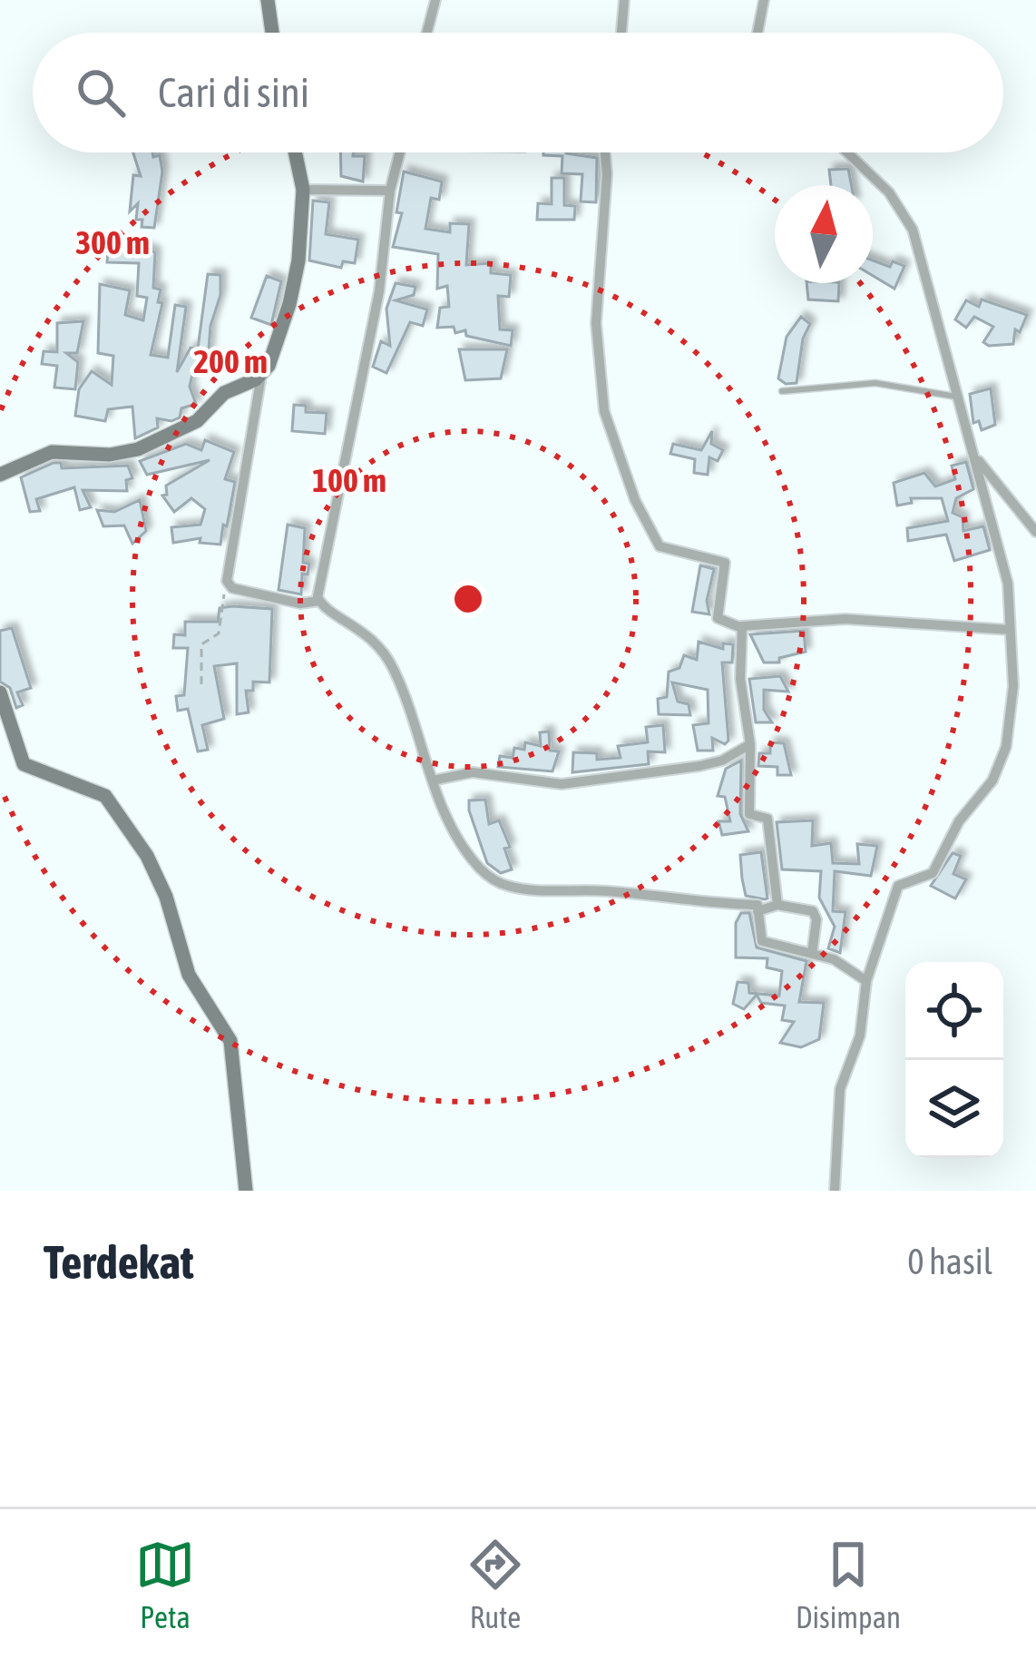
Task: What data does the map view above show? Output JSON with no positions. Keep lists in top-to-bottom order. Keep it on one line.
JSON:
{"north":"top","page":{"search":"Cari di sini","heading":["Terdekat","0 hasil"],"nav":["Peta","Rute","Disimpan"]},"rings":["300 m","200 m","100 m"]}
